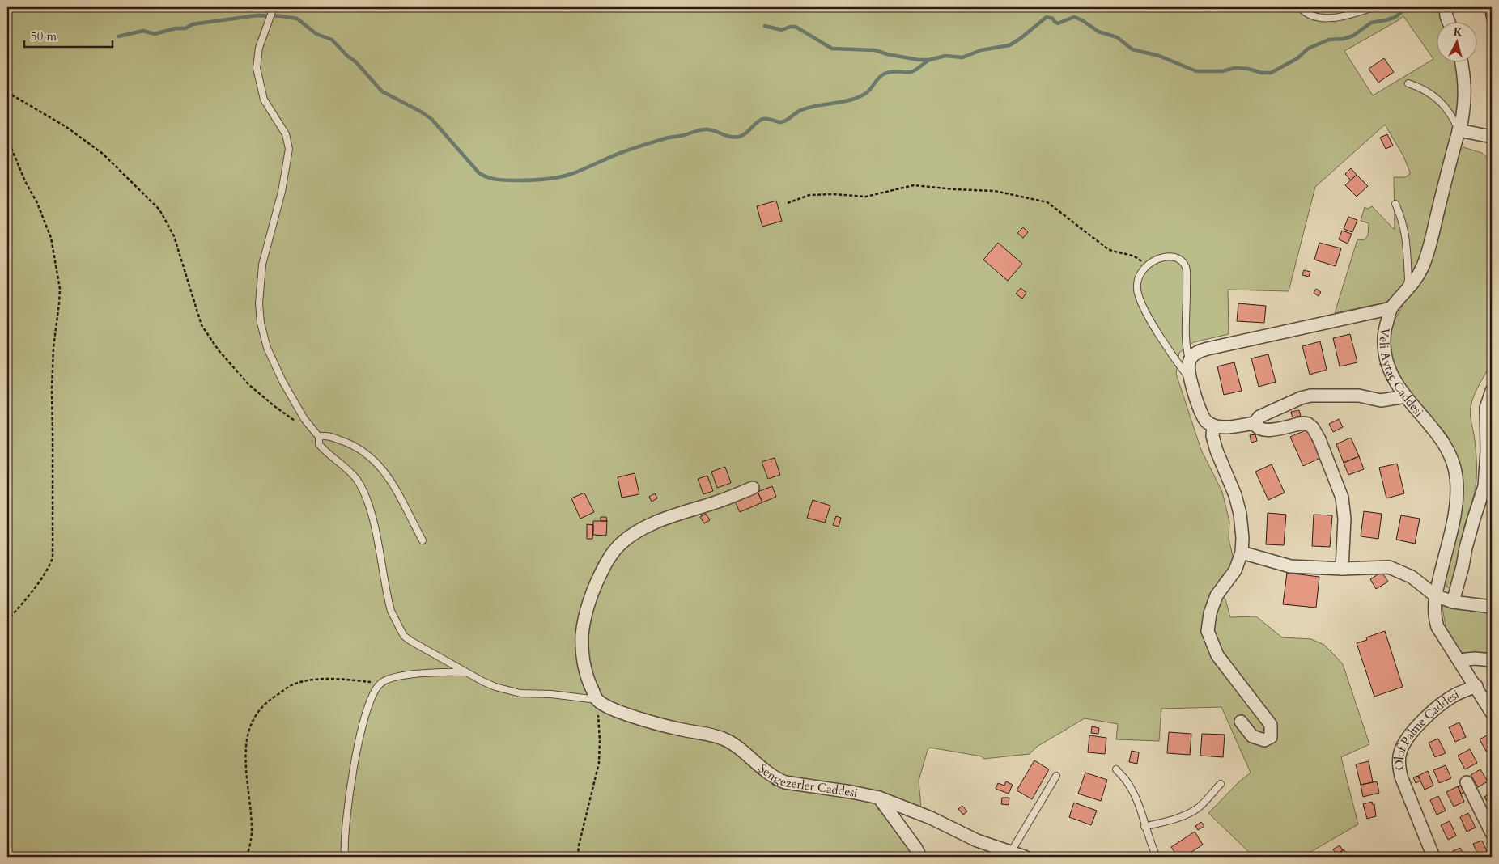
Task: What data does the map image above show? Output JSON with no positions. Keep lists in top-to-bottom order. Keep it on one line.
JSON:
{"streets":{"street":["Veli Aytaç Caddesi","Olof Palme Caddesi","Şengezerler Caddesi"]},"crossings":[["Veli Aytaç Caddesi","Olof Palme Caddesi"]],"scale_bar":"50 m","north":"top"}
